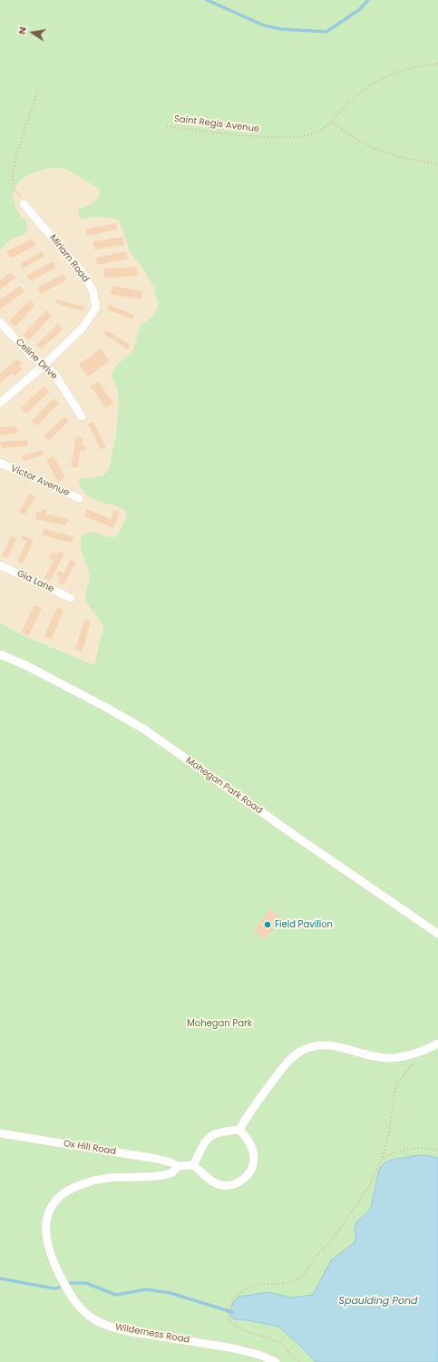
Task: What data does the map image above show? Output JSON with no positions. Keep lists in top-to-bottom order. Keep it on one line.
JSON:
{"streets":{"street":["Miriam Road","Celine Drive","Victor Avenue","Gia Lane","Mohegan Park Road","Ox Hill Road","Wilderness Road"],"path":["Saint Regis Avenue"]},"crossings":[["Miriam Road","Celine Drive"],["Ox Hill Road","Wilderness Road"]],"water":["Spaulding Pond"],"parks":["Mohegan Park"],"places":["Field Pavilion"],"north":"left"}
